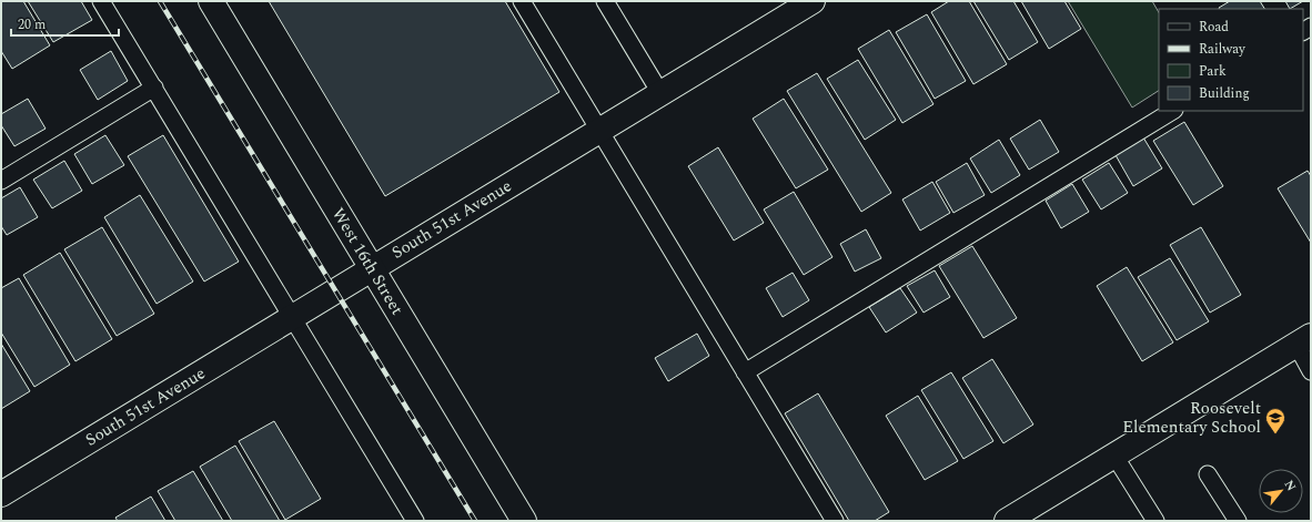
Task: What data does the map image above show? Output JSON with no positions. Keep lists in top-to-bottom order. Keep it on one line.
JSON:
{"streets":{"street":["South 51st Avenue","West 16th Street"]},"crossings":[["South 51st Avenue","West 16th Street"]],"places":{"school or university":["Roosevelt Elementary School"]},"legend":["Road","Railway","Park","Building"],"scale_bar":"20 m","north":"top right"}
